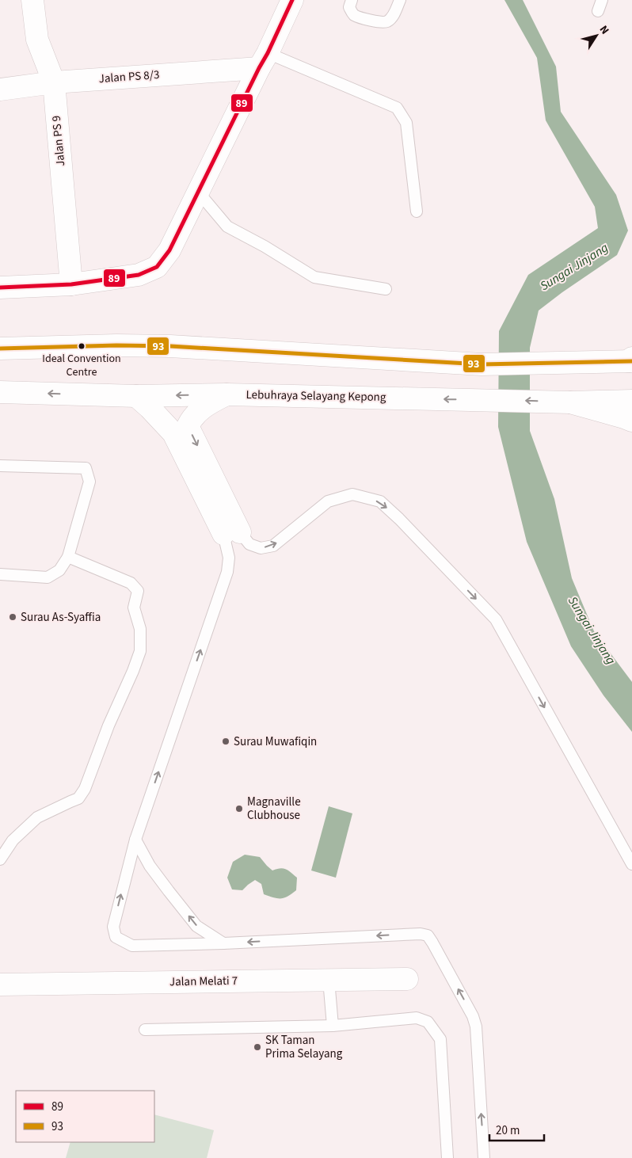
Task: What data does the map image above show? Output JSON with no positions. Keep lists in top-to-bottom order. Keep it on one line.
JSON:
{"streets":{"main road":["Jalan PS 8/3","Jalan PS 9","Lebuhraya Selayang Kepong","Jalan Melati 7"]},"crossings":[["Jalan PS 8/3","Jalan PS 9"]],"water":["Sungai Jinjang"],"places":["Ideal Convention Centre","Surau As-Syaffia","Surau Muwafiqin","Magnaville Clubhouse","SK Taman Prima Selayang"],"lines":["transit line 89","transit line 93"],"legend":["89","93"],"scale_bar":"20 m","north":"top right"}
